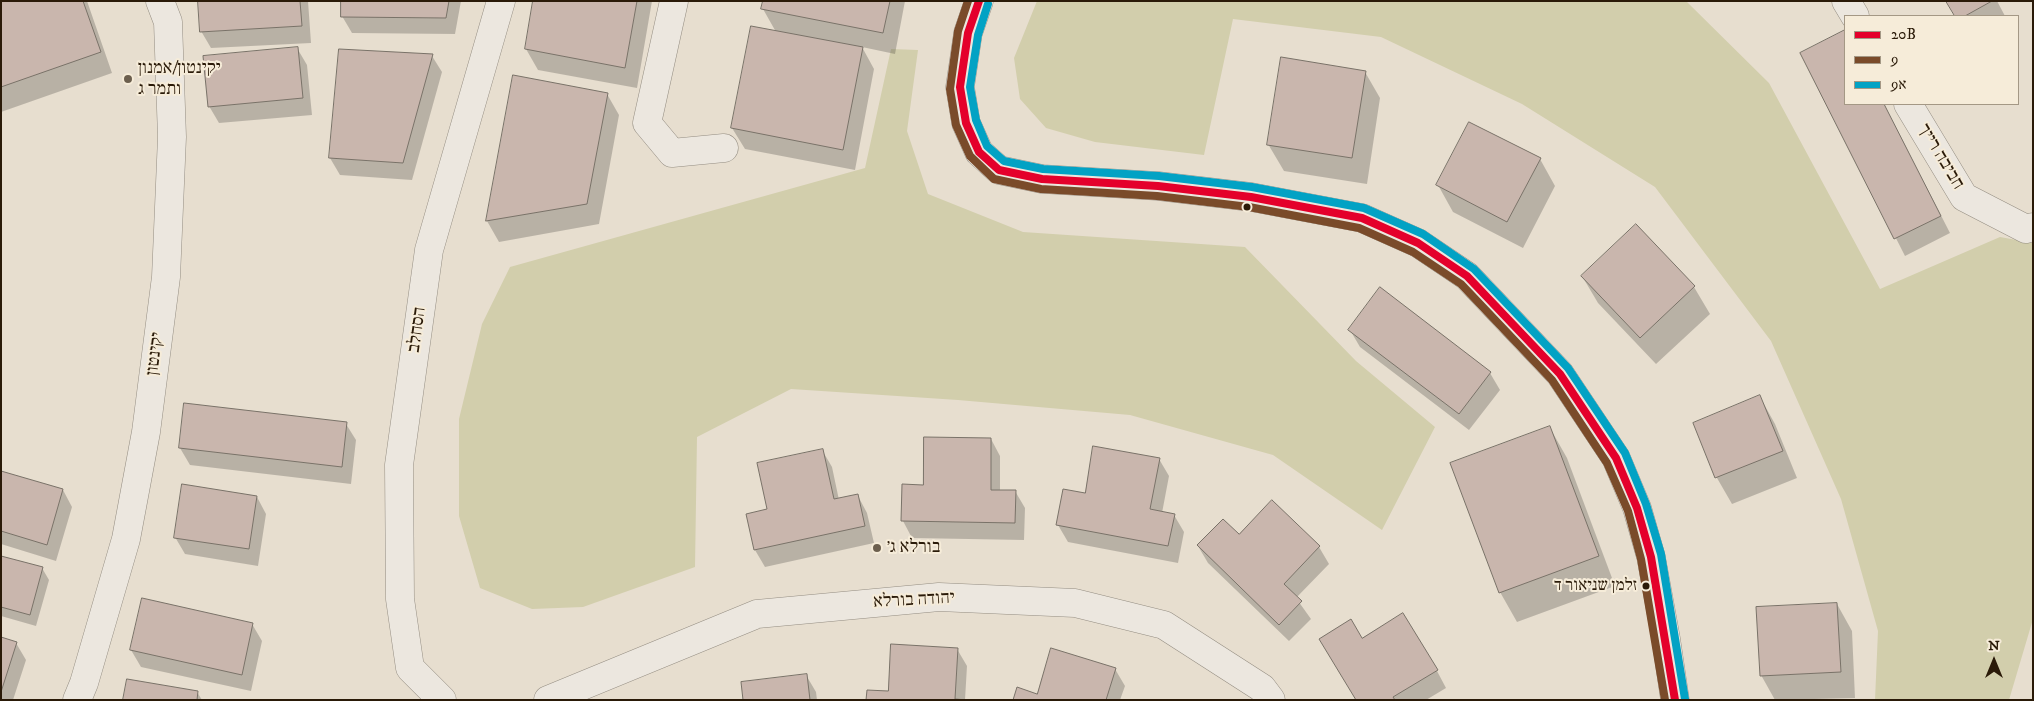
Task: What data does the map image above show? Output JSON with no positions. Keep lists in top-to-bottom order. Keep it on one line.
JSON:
{"streets":{"street":["חביבה רייך","הסחלב","יקינטון","יהודה בורלא"]},"places":["יקינטון/אמנון ותמר ג","בורלא ג׳","זלמן שניאור ד"],"lines":["transit line 20B","transit line 9","transit line 9א"],"legend":["20B","9","9א"],"north":"top"}
